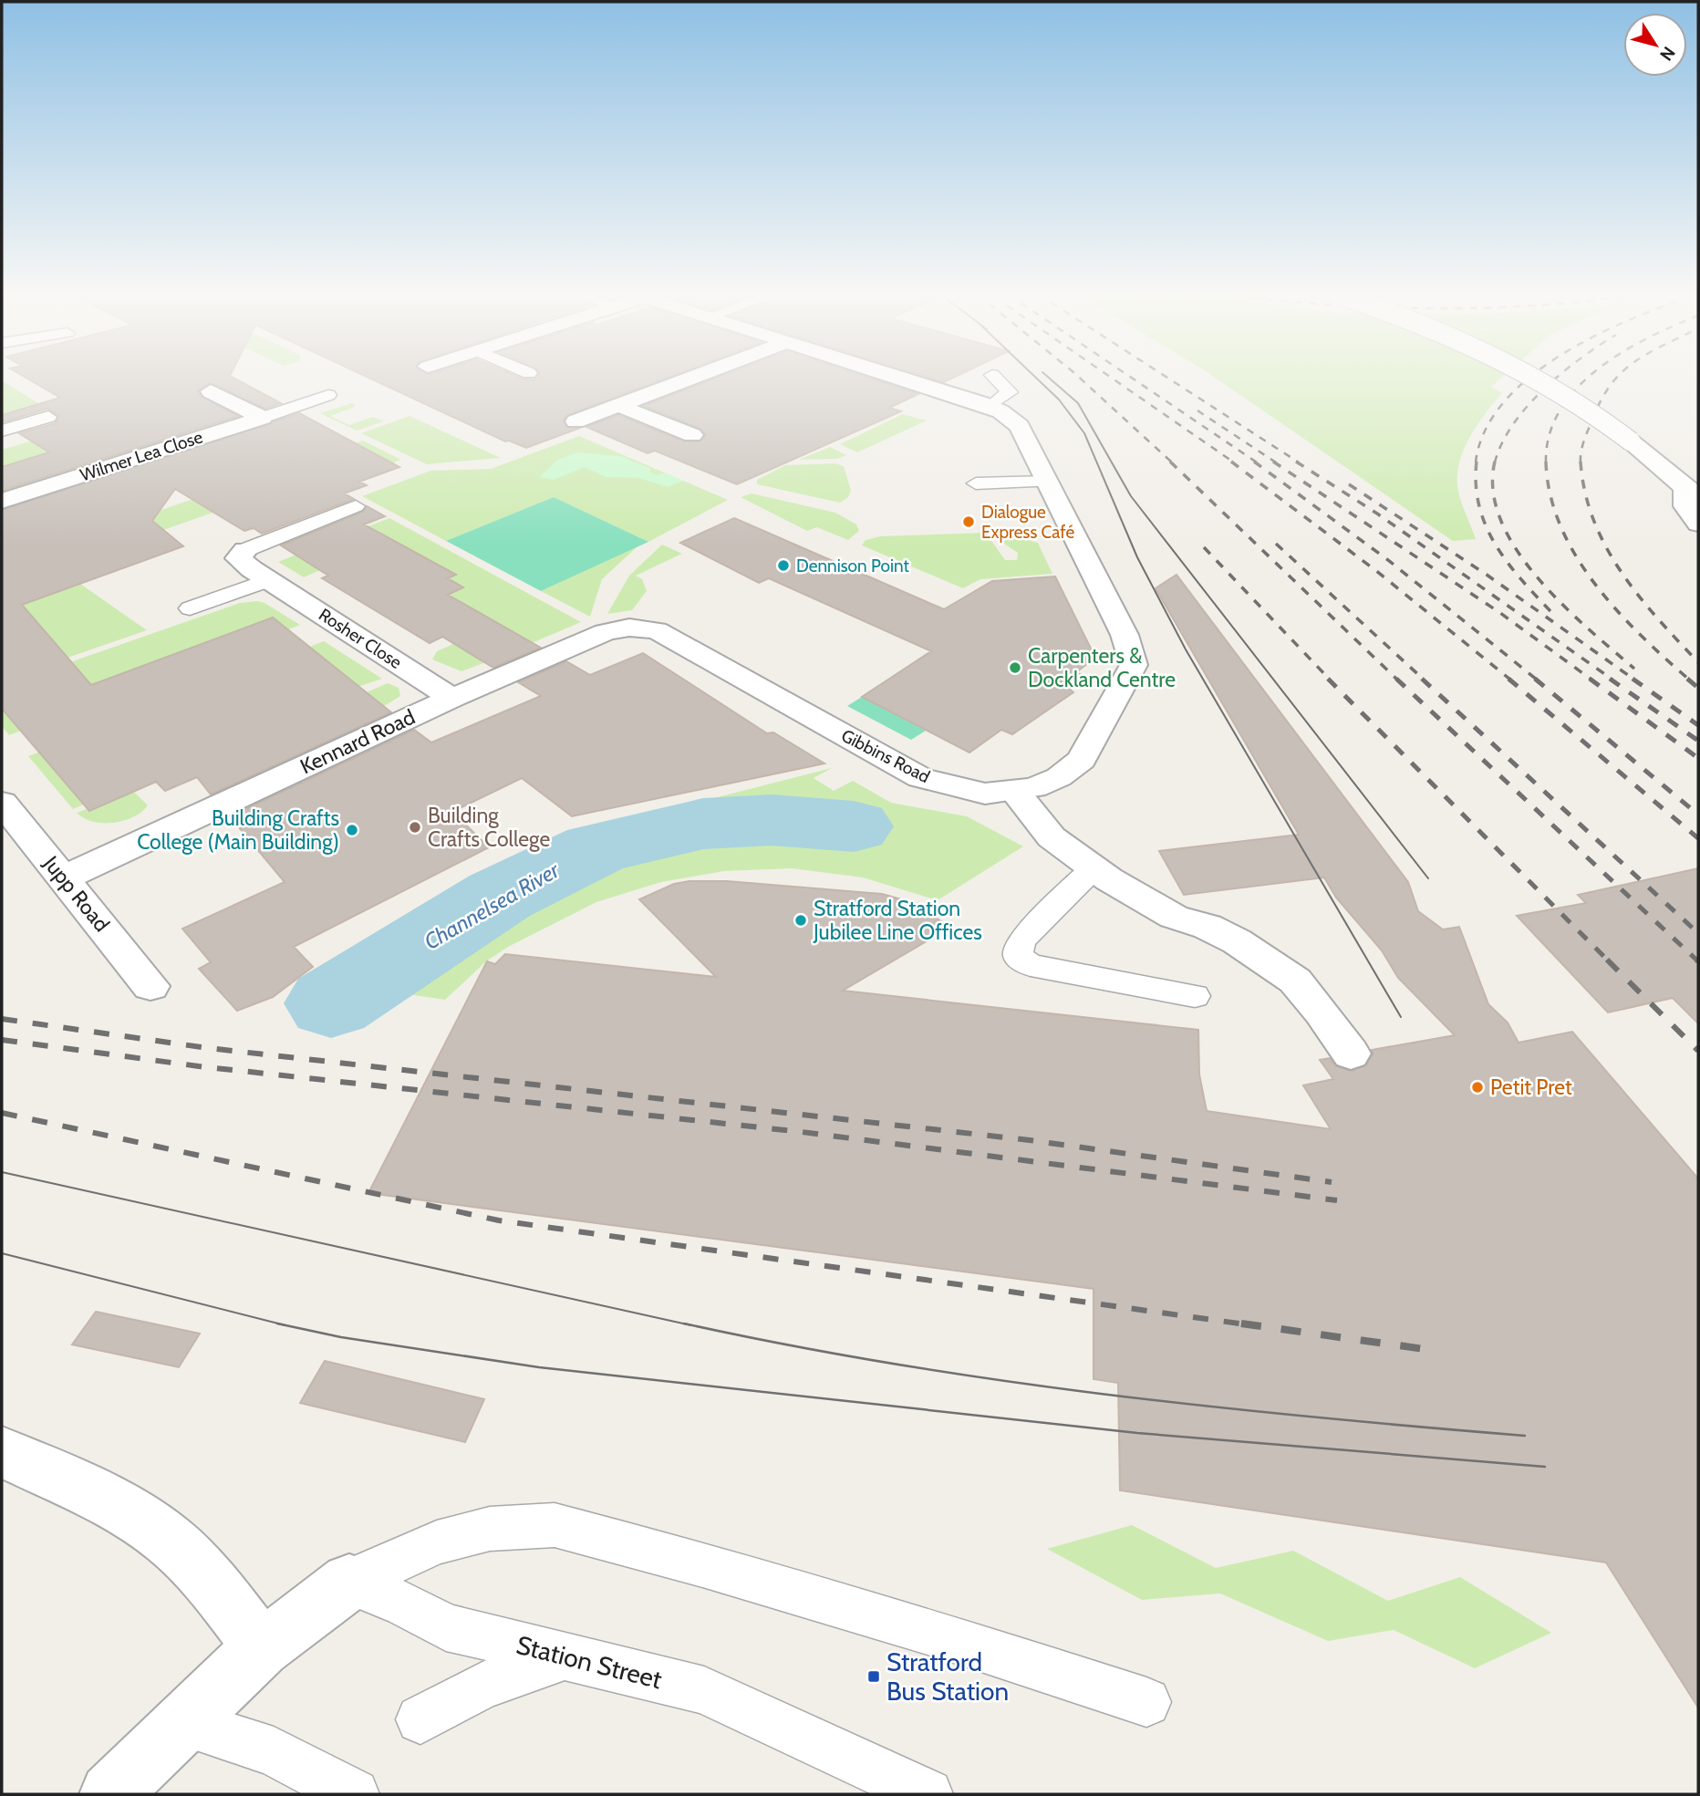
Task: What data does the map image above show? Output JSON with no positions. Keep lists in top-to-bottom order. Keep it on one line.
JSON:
{"streets":{"street":["Wilmer Lea Close","Rosher Close","Kennard Road","Gibbins Road","Jupp Road"],"lane":["Station Street"]},"crossings":[["Rosher Close","Kennard Road"],["Kennard Road","Gibbins Road"],["Kennard Road","Jupp Road"]],"water":["Channelsea River"],"places":{"other":["Dialogue Express Café","Dennison Point","Carpenters & Dockland Centre","Building Crafts College","Building Crafts College (Main Building)","Stratford Station Jubilee Line Offices","Petit Pret"],"transit":["Stratford Bus Station"]},"north":"bottom right"}
